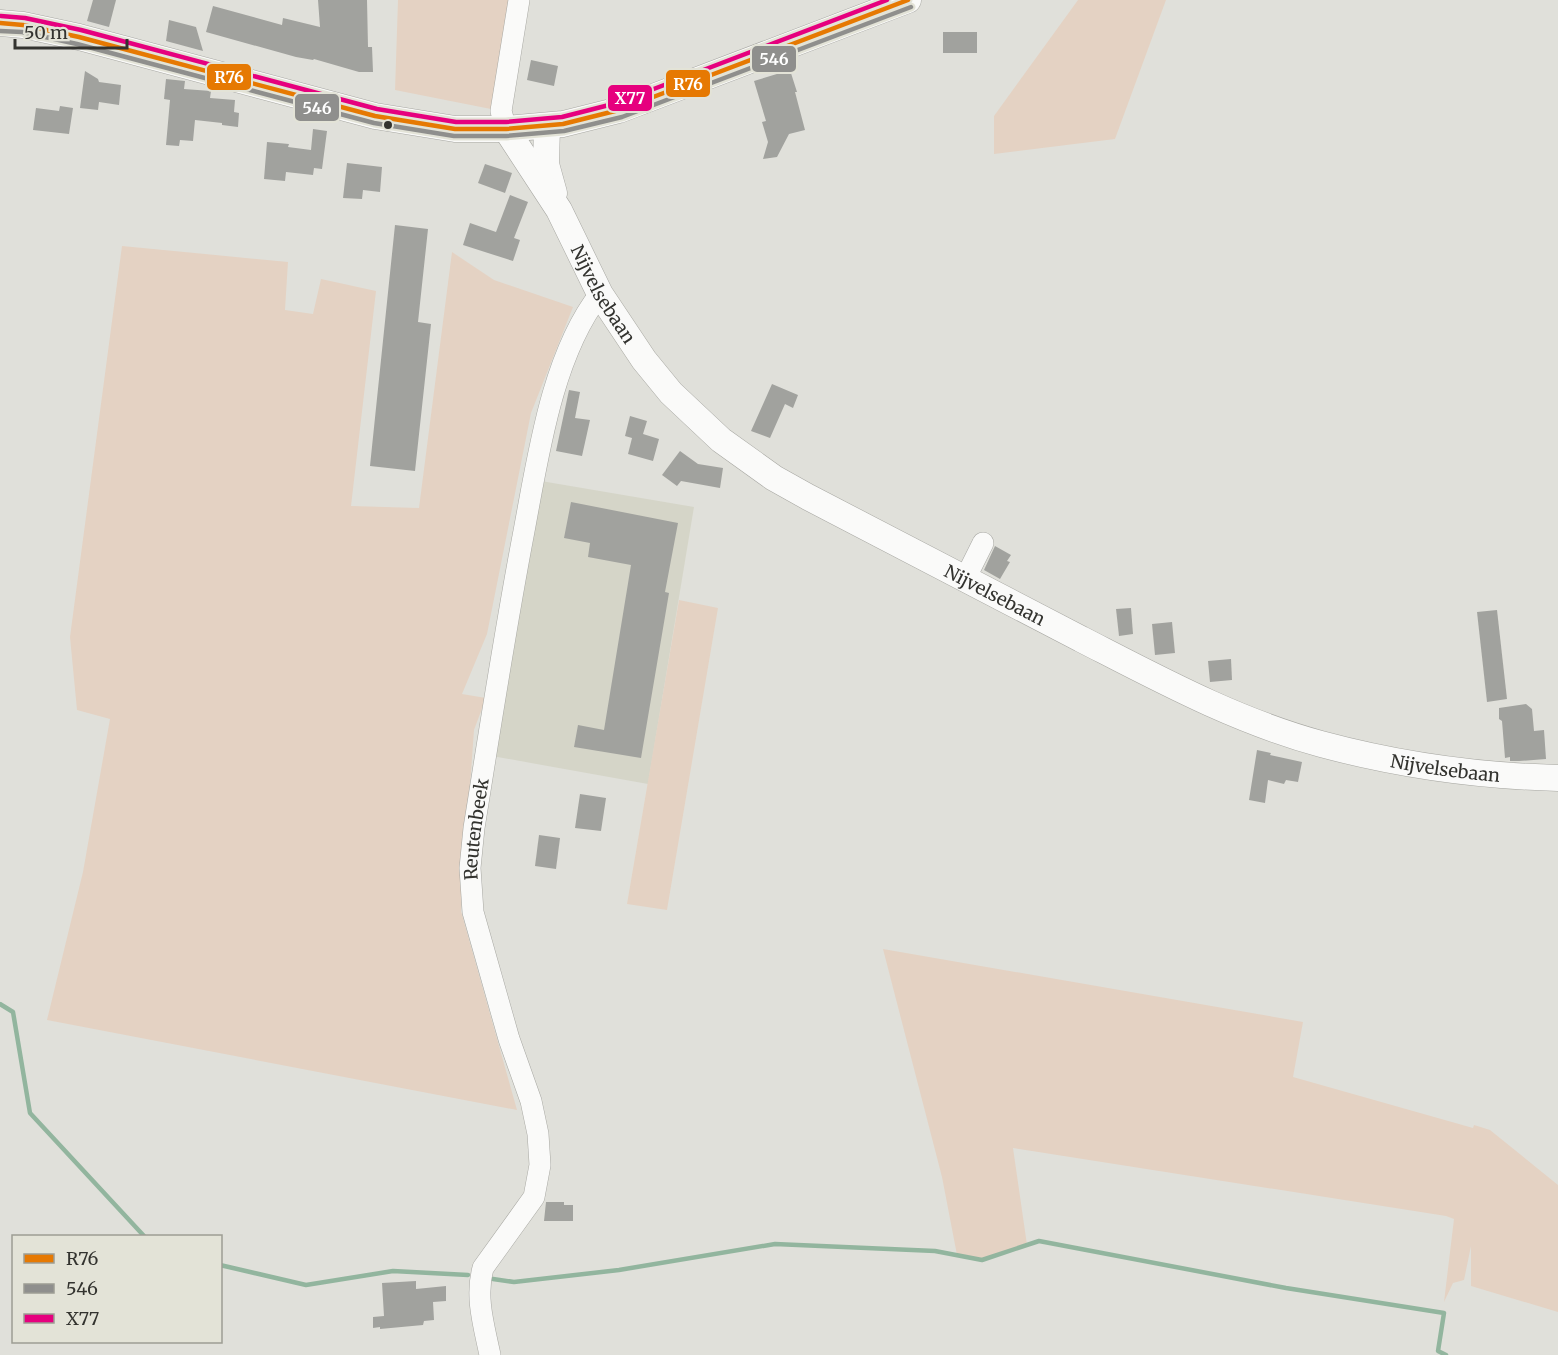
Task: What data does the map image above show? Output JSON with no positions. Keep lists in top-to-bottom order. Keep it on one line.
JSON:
{"streets":{"main road":["Nijvelsebaan"],"street":["Reutenbeek"]},"crossings":[["Nijvelsebaan","Reutenbeek"]],"lines":["transit line R76","transit line X77","transit line 546"],"legend":["R76","546","X77"],"scale_bar":"50 m"}
